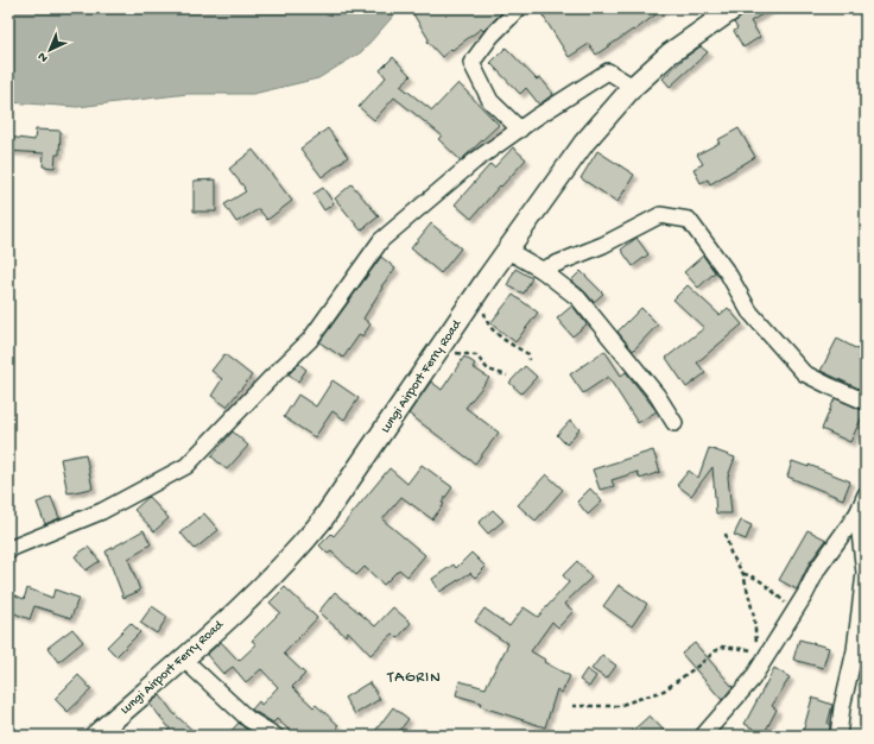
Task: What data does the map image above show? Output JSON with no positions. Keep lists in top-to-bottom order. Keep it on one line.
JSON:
{"streets":{"main road":["Lungi Airport Ferry Road"]},"districts":["TAGRIN"],"north":"bottom left"}
